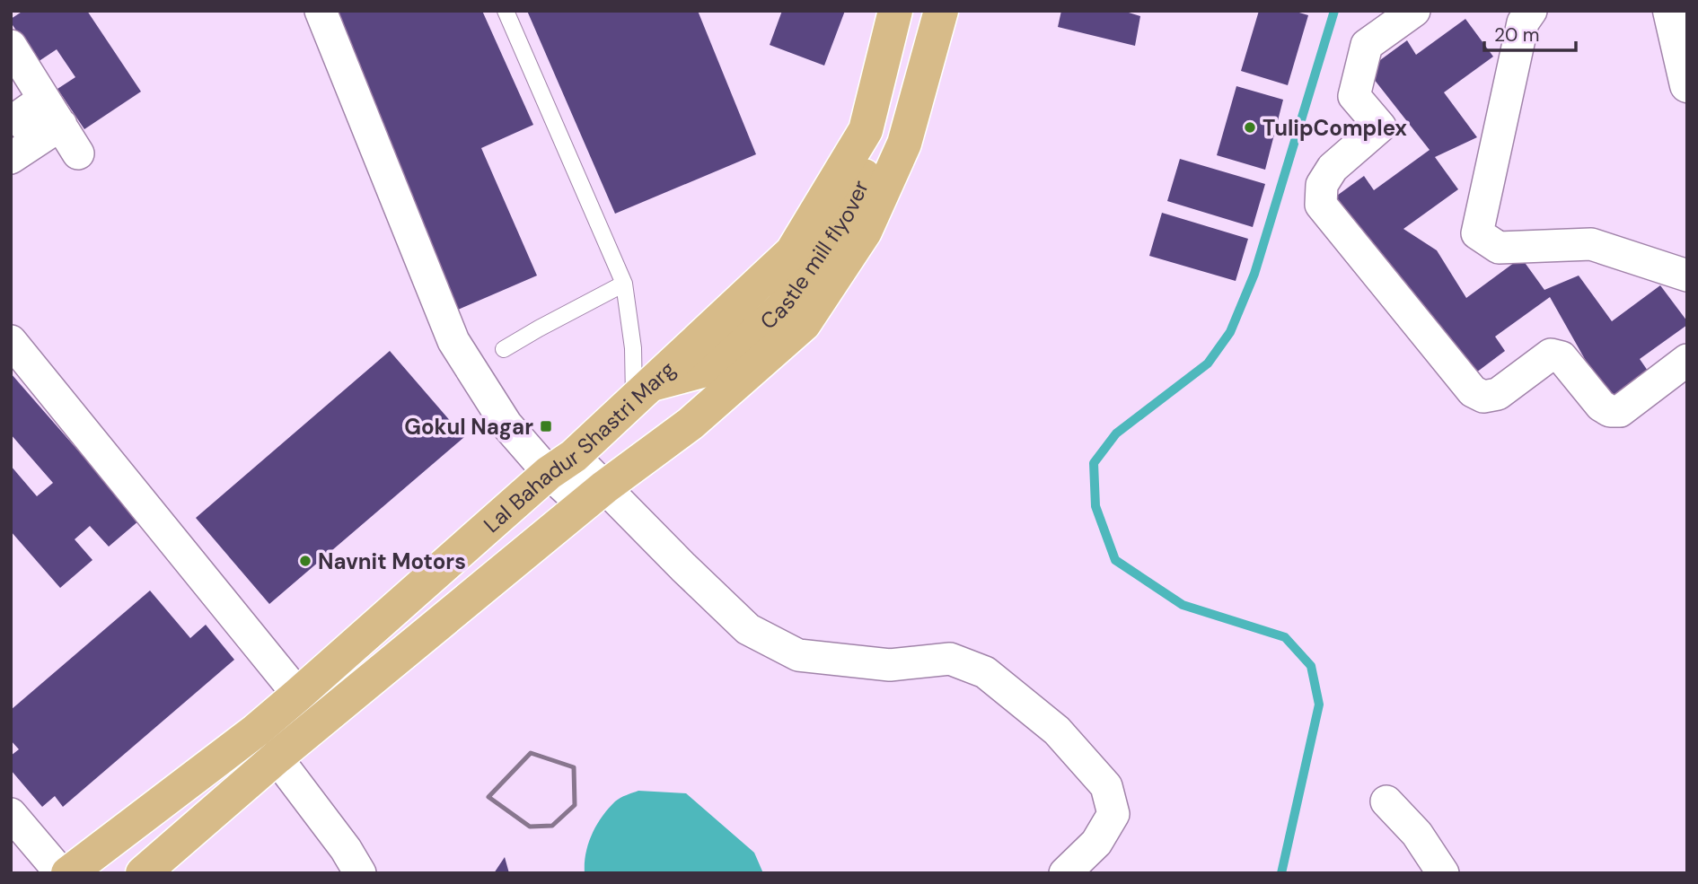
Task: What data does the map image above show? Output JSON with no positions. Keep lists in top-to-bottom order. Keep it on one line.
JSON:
{"streets":{"main road":["Castle mill flyover","Lal Bahadur Shastri Marg"]},"places":{"other":["TulipComplex","Navnit Motors"],"transit":["Gokul Nagar"]},"scale_bar":"20 m"}
